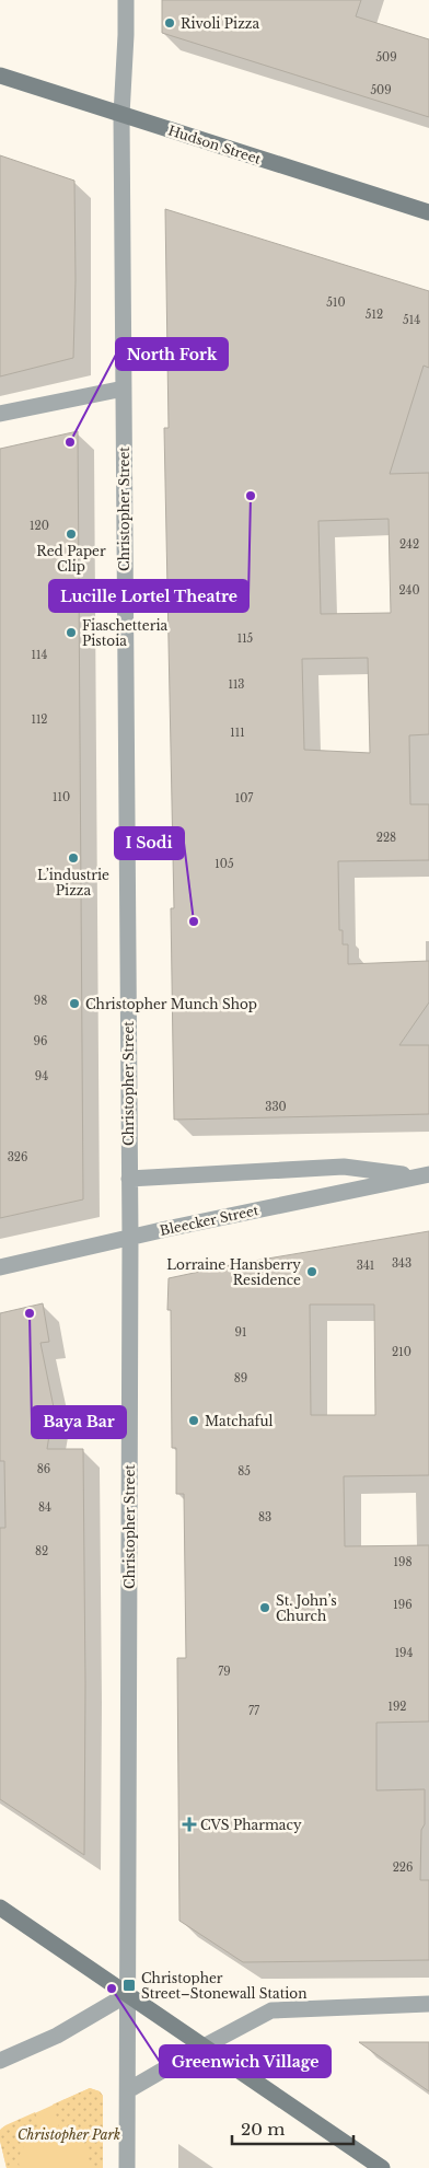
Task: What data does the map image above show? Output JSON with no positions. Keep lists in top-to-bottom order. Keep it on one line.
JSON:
{"streets":{"main road":["Hudson Street"],"street":["Christopher Street","Bleecker Street"]},"crossings":[["Hudson Street","Christopher Street"],["Christopher Street","Bleecker Street"]],"parks":["Christopher Park"],"places":{"other":["Rivoli Pizza","North Fork","Lucille Lortel Theatre","Red Paper Clip","Fiaschetteria Pistoia","L’industrie Pizza","I Sodi","Christopher Munch Shop","Lorraine Hansberry Residence","Baya Bar","Matchaful","St. John’s Church","Greenwich Village"],"health":["CVS Pharmacy"],"transit":["Christopher Street–Stonewall Station"]},"house_numbers":["509","509","510","512","514","120","242","240","115","114","113","112","111","110","107","228","105","98","96","94","330","326","343","341","91","210","89","86","85","84","83","82","198","196","194","79","192","77","226"],"scale_bar":"20 m"}
